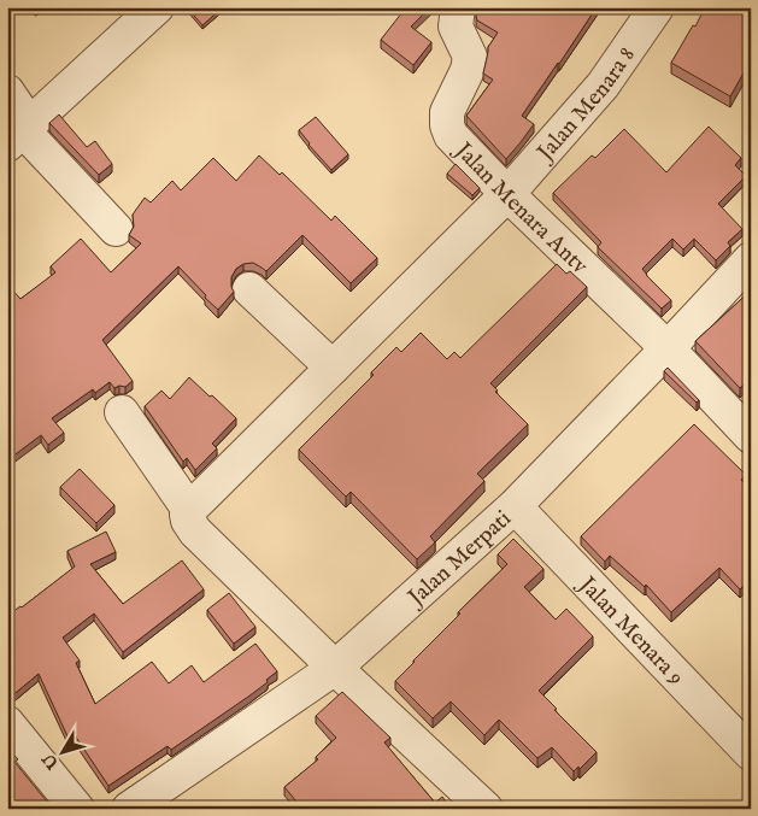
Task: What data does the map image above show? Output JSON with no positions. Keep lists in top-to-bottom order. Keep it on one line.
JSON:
{"streets":{"street":["Jalan Menara 8","Jalan Menara Antv","Jalan Merpati","Jalan Menara 9"]},"crossings":[["Jalan Menara 8","Jalan Menara Antv"],["Jalan Menara Antv","Jalan Merpati"],["Jalan Merpati","Jalan Menara 9"]],"north":"bottom left"}
